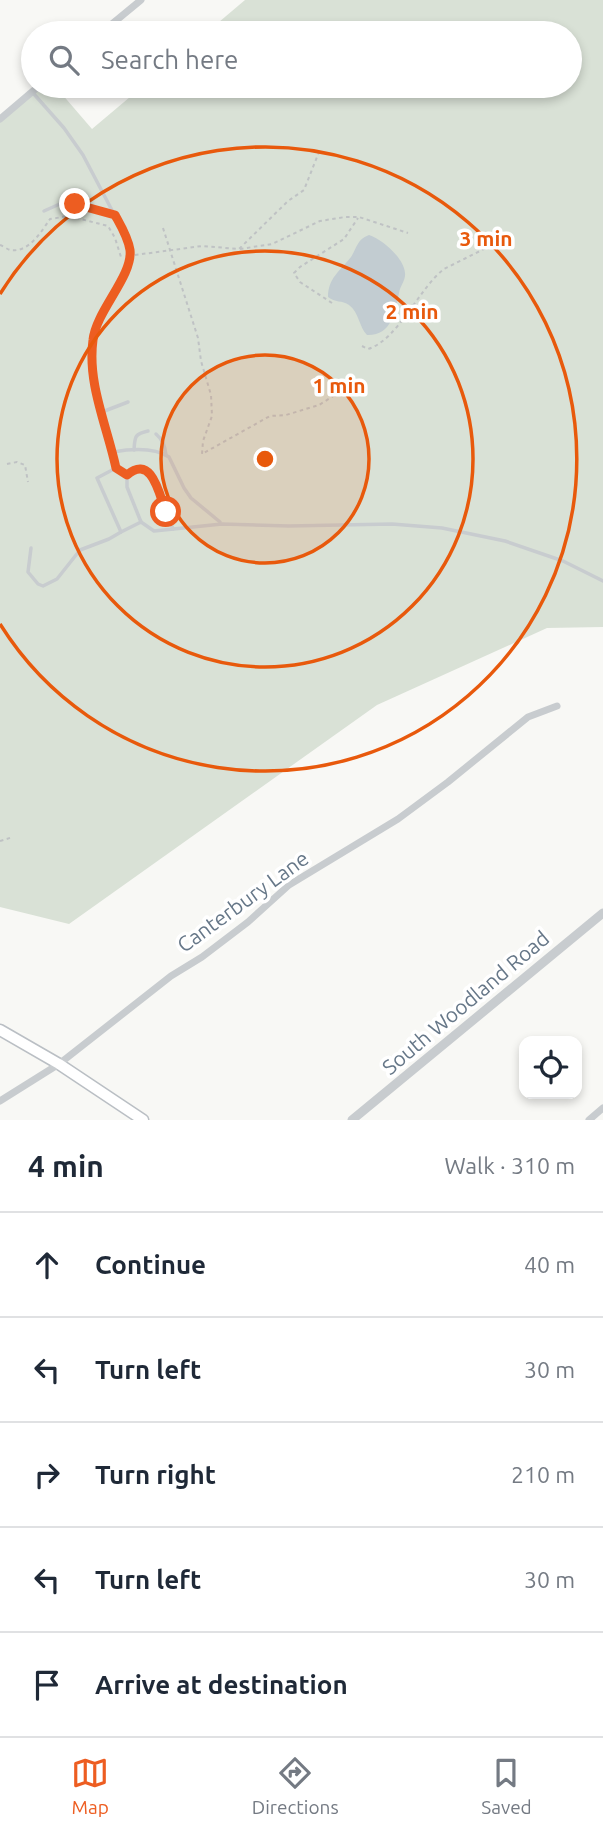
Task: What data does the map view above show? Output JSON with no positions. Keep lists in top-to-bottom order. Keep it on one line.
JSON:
{"streets":{"street":["Canterbury Lane","South Woodland Road"]},"page":{"search":"Search here","heading":["4 min","Walk · 310 m"],"list":[["Continue","40 m"],["Turn left","30 m"],["Turn right","210 m"],["Turn left","30 m"],"Arrive at destination"],"nav":["Map","Directions","Saved"]},"rings":["3 min","2 min","1 min"]}
